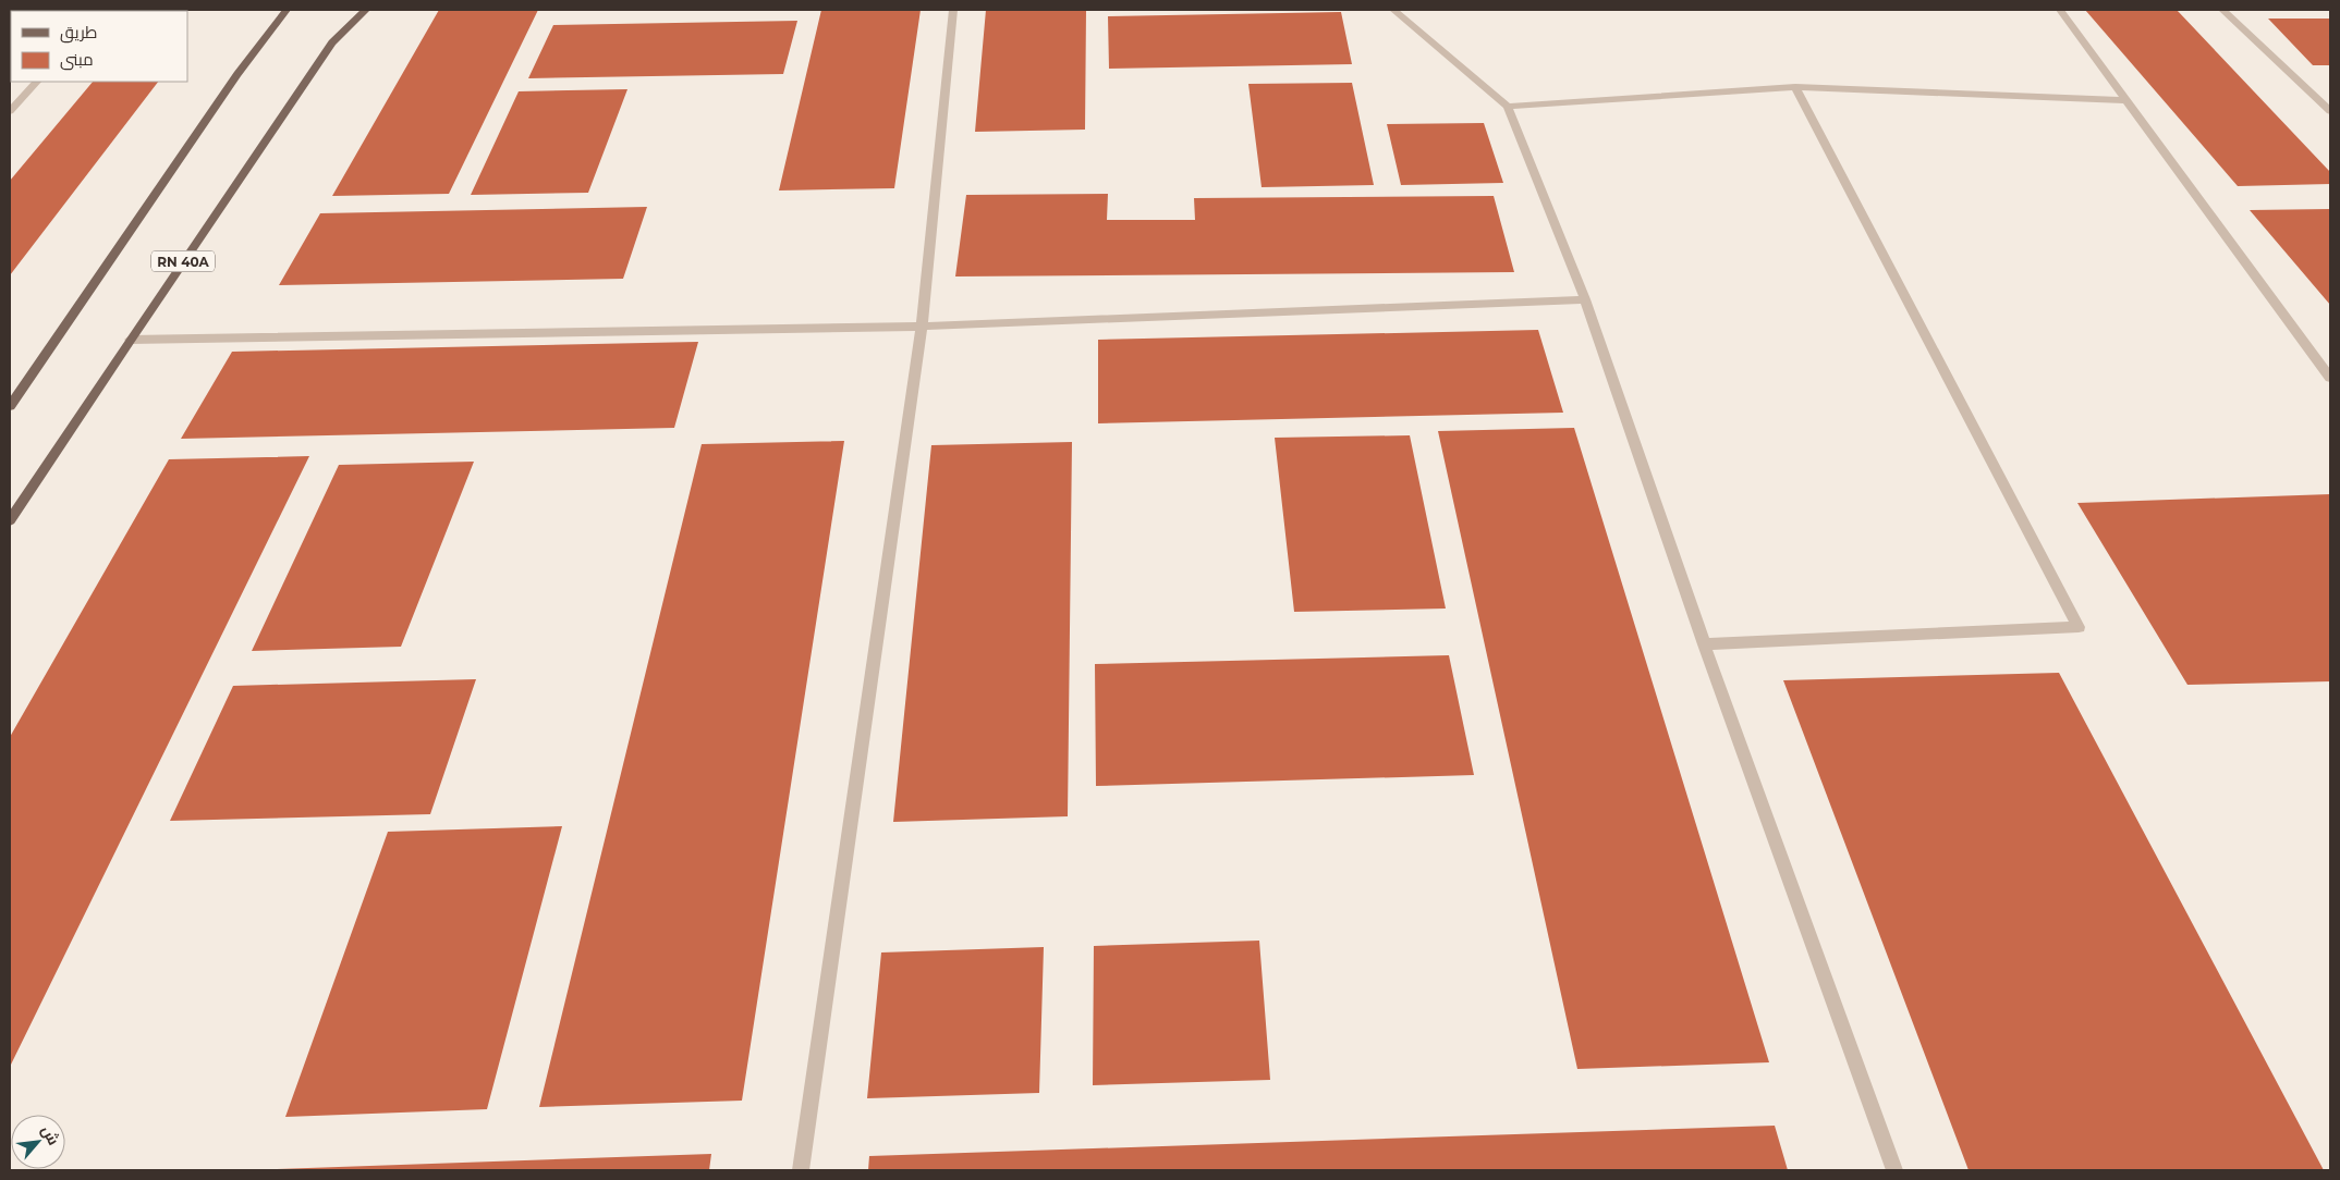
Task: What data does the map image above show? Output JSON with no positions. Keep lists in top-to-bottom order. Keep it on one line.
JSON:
{"streets":{"main road":["RN 40A"]},"legend":["طريق","مبنى"],"north":"top right"}
